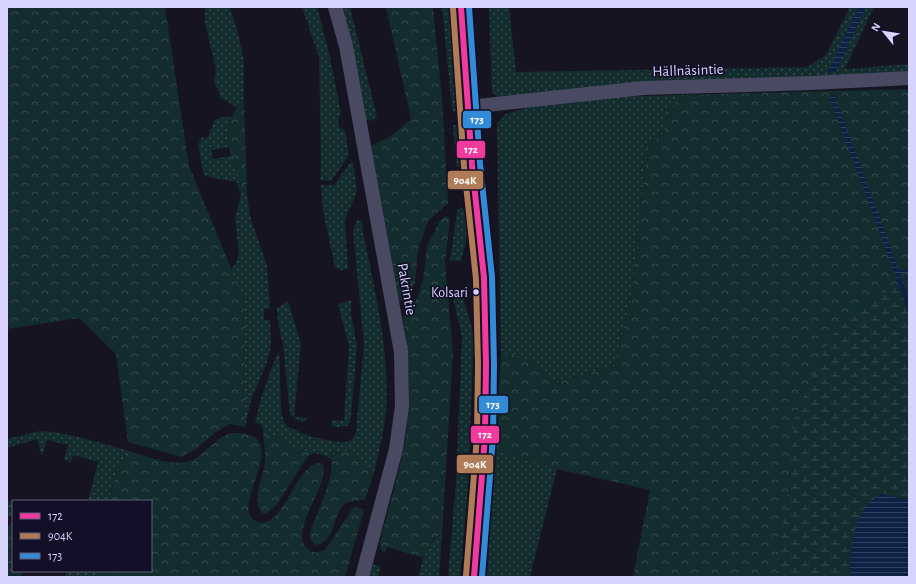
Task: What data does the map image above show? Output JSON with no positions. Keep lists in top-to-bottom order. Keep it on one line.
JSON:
{"streets":{"street":["Hällnäsintie","Pakrintie"]},"places":["Kolsari"],"lines":["transit line 172","transit line 173","transit line 904K"],"legend":["172","904K","173"],"north":"top left"}
